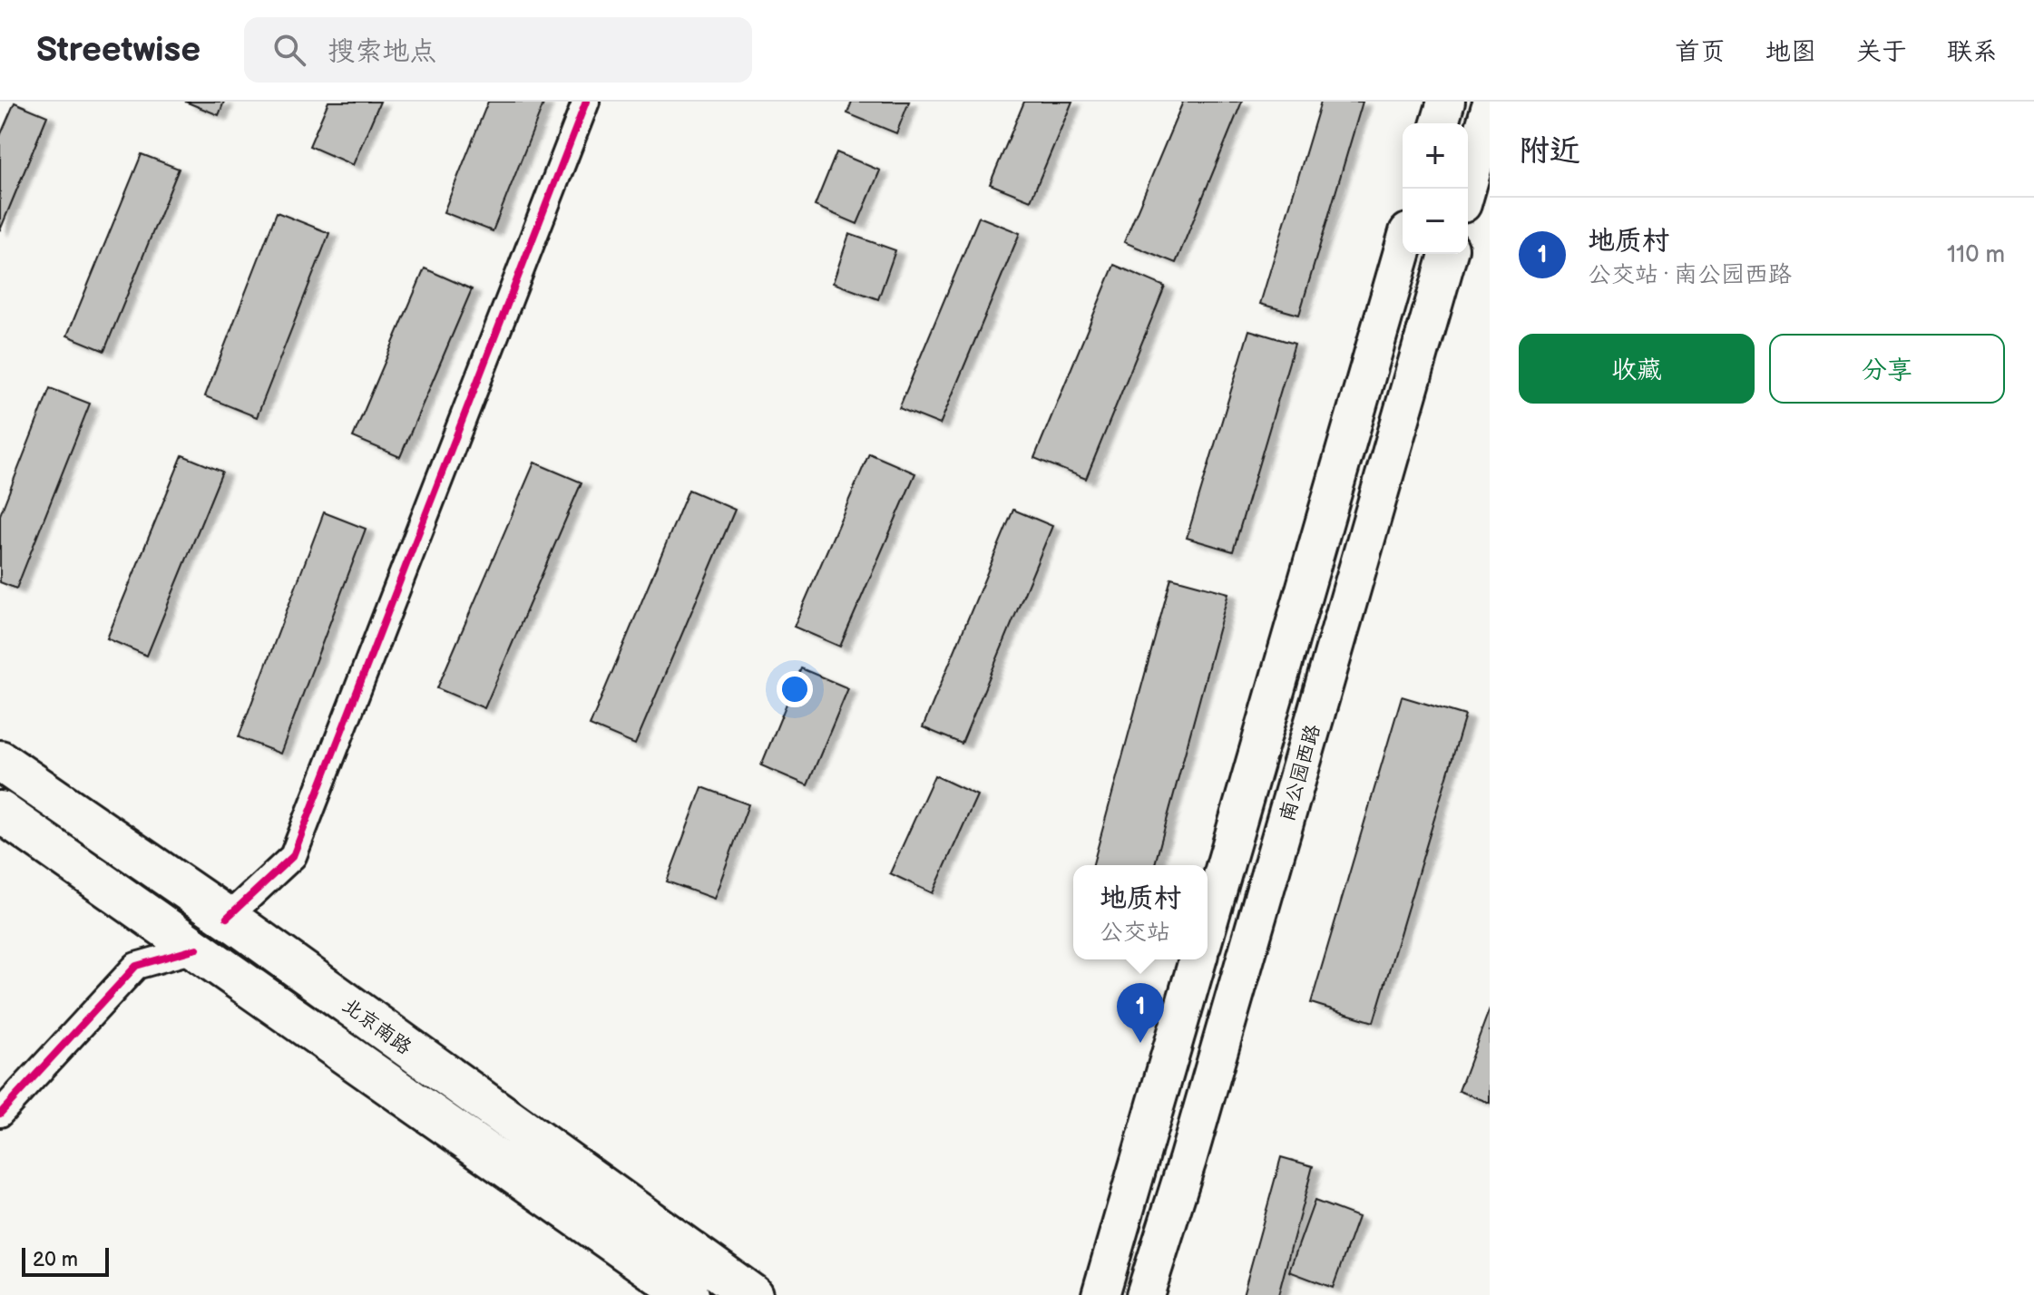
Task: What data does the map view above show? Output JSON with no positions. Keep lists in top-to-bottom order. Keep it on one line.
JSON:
{"streets":{"main road":["南公园西路","北京南路"]},"scale_bar":"20 m","page":{"header":"Streetwise","search":"搜索地点","nav":["首页","地图","关于","联系"],"heading":"附近","map_buttons":["+","−"],"list":[{"mark":"1","name":"地质村","note":"公交站 · 南公园西路","value":"110 m"}],"buttons":["收藏","分享"],"popup":["地质村","公交站"],"pins":"1","scale":"20 m"}}
